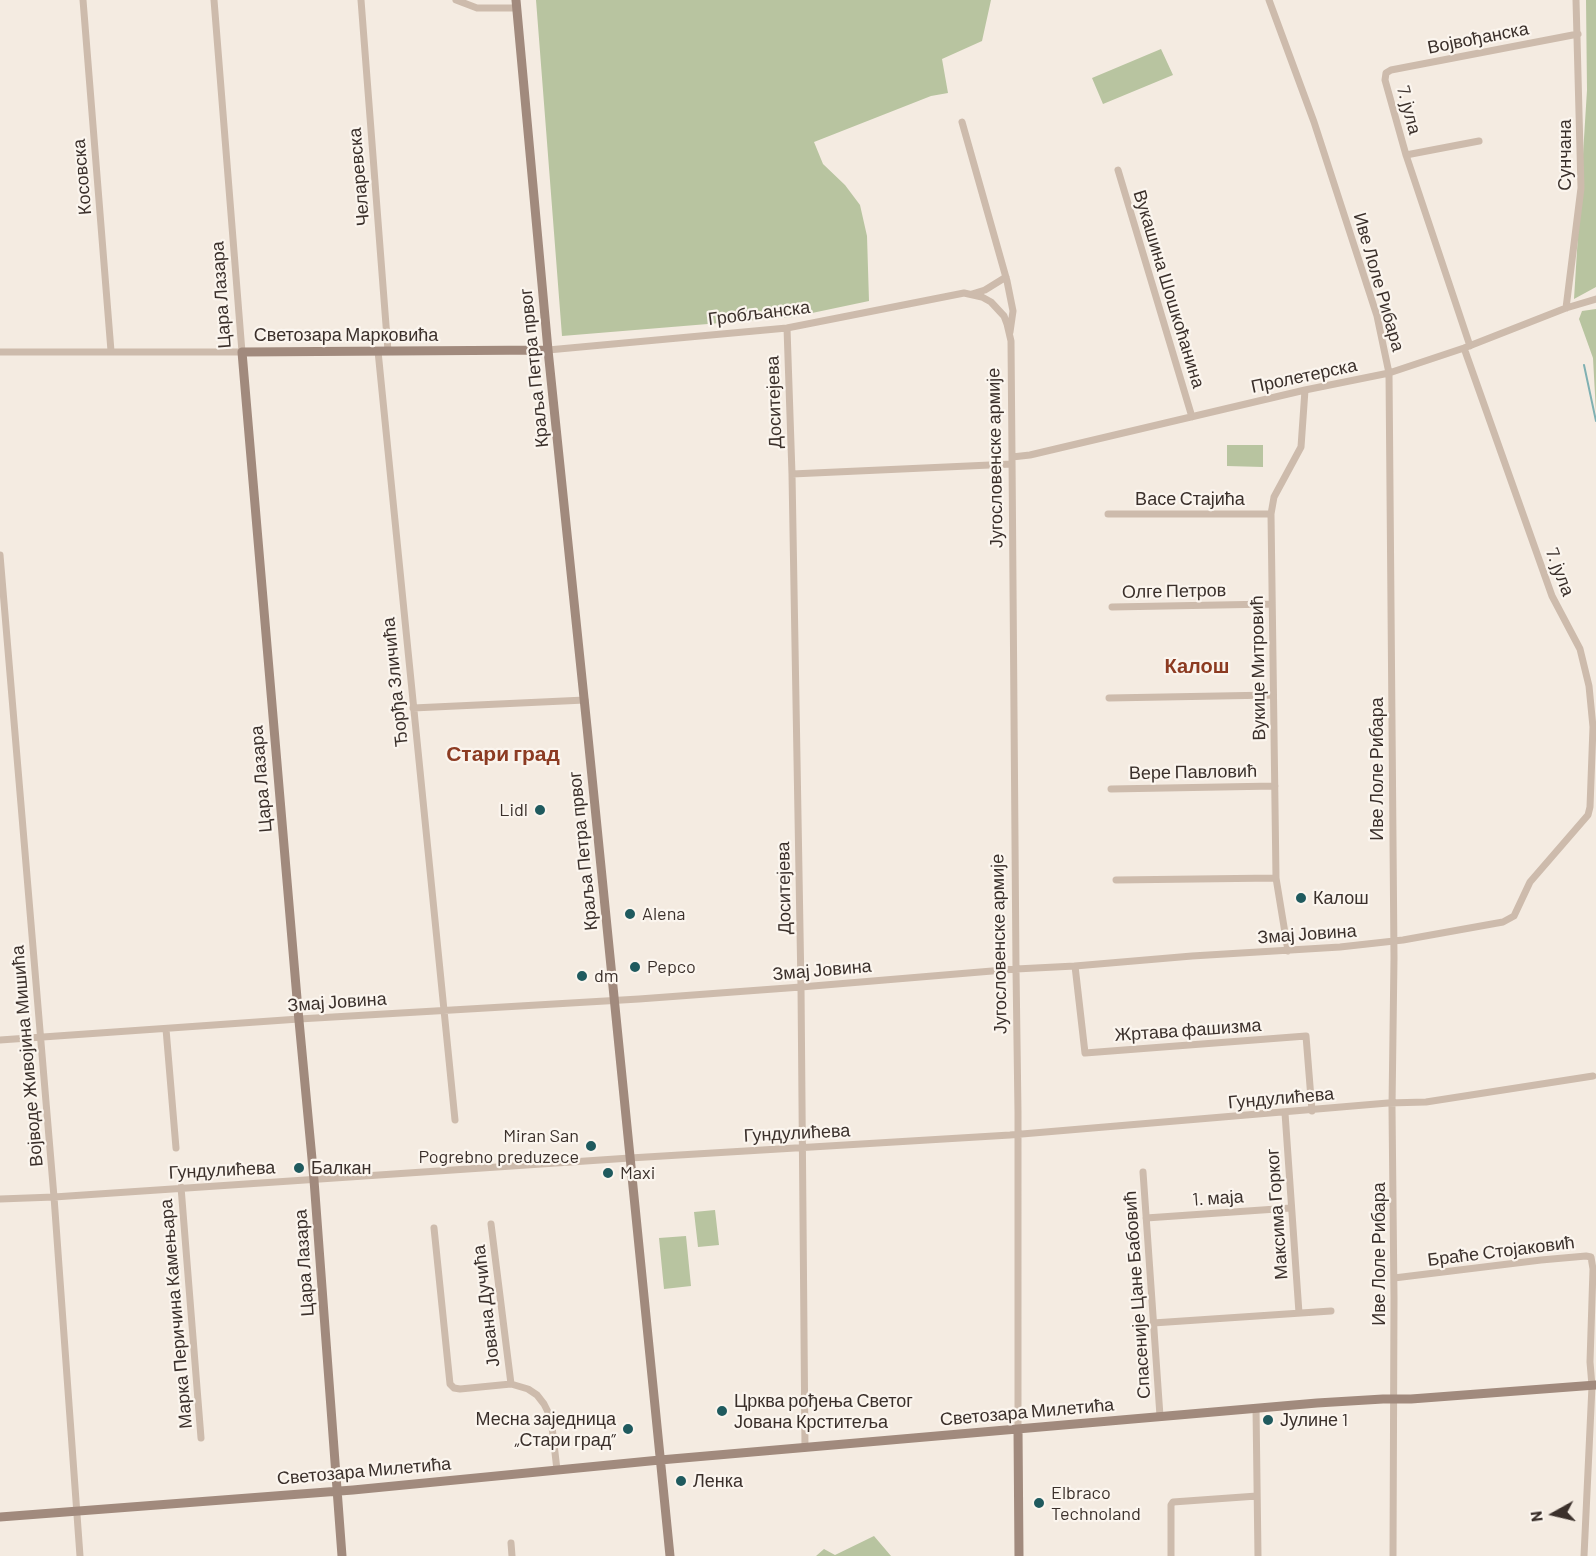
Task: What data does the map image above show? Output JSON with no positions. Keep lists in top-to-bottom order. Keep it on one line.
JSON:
{"streets":{"main road":["Цара Лазара","Светозара Марковића","Краља Петра првог","Југословенске армије","Светозара Милетића"],"street":["Војвођанска","7. јула","Сунчана","Косовска","Челаревска","Иве Лоле Рибара","Вукашина Шошкоћанина","Гробљанска","Пролетерска","Доситејева","Васе Стајића","Олге Петров","Вукице Митровић","Ђорђа Зличића","Вере Павловић","Змај Јовина","Жртава фашизма","Војводе Живојина Мишића","Гундулићева","1. маја","Максима Горког","Браће Стојаковић","Спасеније Цане Бабовић","Јована Дучића","Марка Перичина Камењара"]},"crossings":[["Војвођанска","7. јула"],["Војвођанска","Сунчана"],["7. јула","Пролетерска"],["7. јула","Змај Јовина"],["Сунчана","Пролетерска"],["Косовска","Светозара Марковића"],["Челаревска","Светозара Марковића"],["Иве Лоле Рибара","Пролетерска"],["Иве Лоле Рибара","Змај Јовина"],["Иве Лоле Рибара","Гундулићева"],["Иве Лоле Рибара","Браће Стојаковић"],["Иве Лоле Рибара","Светозара Милетића"],["Вукашина Шошкоћанина","Пролетерска"],["Цара Лазара","Светозара Марковића"],["Цара Лазара","Змај Јовина"],["Цара Лазара","Гундулићева"],["Цара Лазара","Светозара Милетића"],["Гробљанска","Светозара Марковића"],["Гробљанска","Краља Петра првог"],["Гробљанска","Доситејева"],["Светозара Марковића","Краља Петра првог"],["Светозара Марковића","Ђорђа Зличића"],["Краља Петра првог","Змај Јовина"],["Краља Петра првог","Гундулићева"],["Краља Петра првог","Светозара Милетића"],["Пролетерска","Доситејева"],["Пролетерска","Југословенске армије"],["Пролетерска","Вукице Митровић"],["Доситејева","Змај Јовина"],["Доситејева","Гундулићева"],["Доситејева","Светозара Милетића"],["Југословенске армије","Змај Јовина"],["Југословенске армије","Гундулићева"],["Југословенске армије","Светозара Милетића"],["Васе Стајића","Вукице Митровић"],["Олге Петров","Вукице Митровић"],["Вукице Митровић","Вере Павловић"],["Вукице Митровић","Змај Јовина"],["Ђорђа Зличића","Змај Јовина"],["Змај Јовина","Жртава фашизма"],["Змај Јовина","Војводе Живојина Мишића"],["Жртава фашизма","Гундулићева"],["Војводе Живојина Мишића","Гундулићева"],["Војводе Живојина Мишића","Светозара Милетића"],["Гундулићева","Максима Горког"],["Гундулићева","Марка Перичина Камењара"],["1. маја","Максима Горког"],["1. маја","Спасеније Цане Бабовић"],["Браће Стојаковић","Светозара Милетића"],["Спасеније Цане Бабовић","Светозара Милетића"]],"districts":["Калош","Стари град"],"places":["Lidl","Калош","Alena","Pepco","dm","Miran San Pogrebno preduzece","Балкан","Maxi","Црква рођења Светог Јована Крститеља","Јулине 1","Месна заједница „Стари град”","Ленка","Elbraco Technoland"],"north":"left"}
